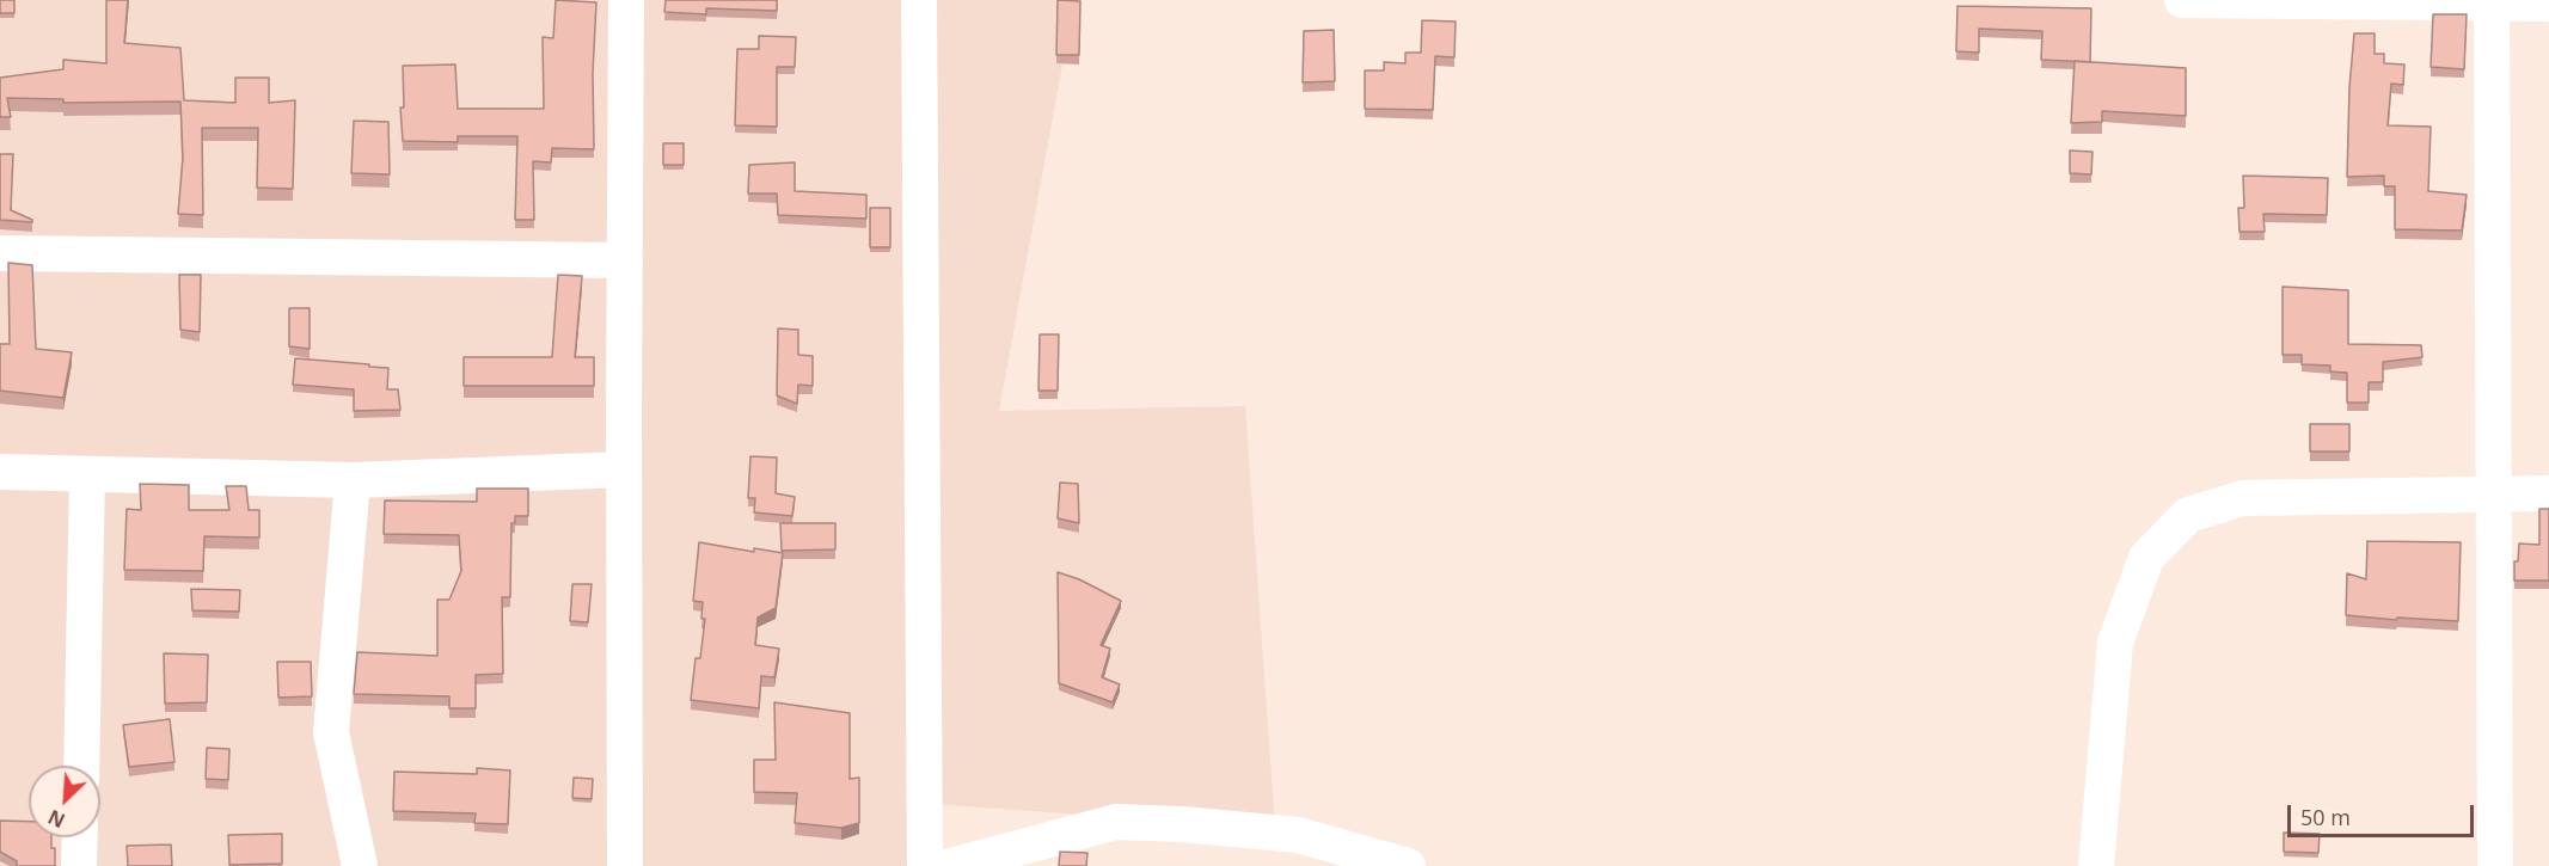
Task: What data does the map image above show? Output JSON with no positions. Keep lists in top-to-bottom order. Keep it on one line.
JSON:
{"scale_bar":"50 m","north":"bottom left"}
